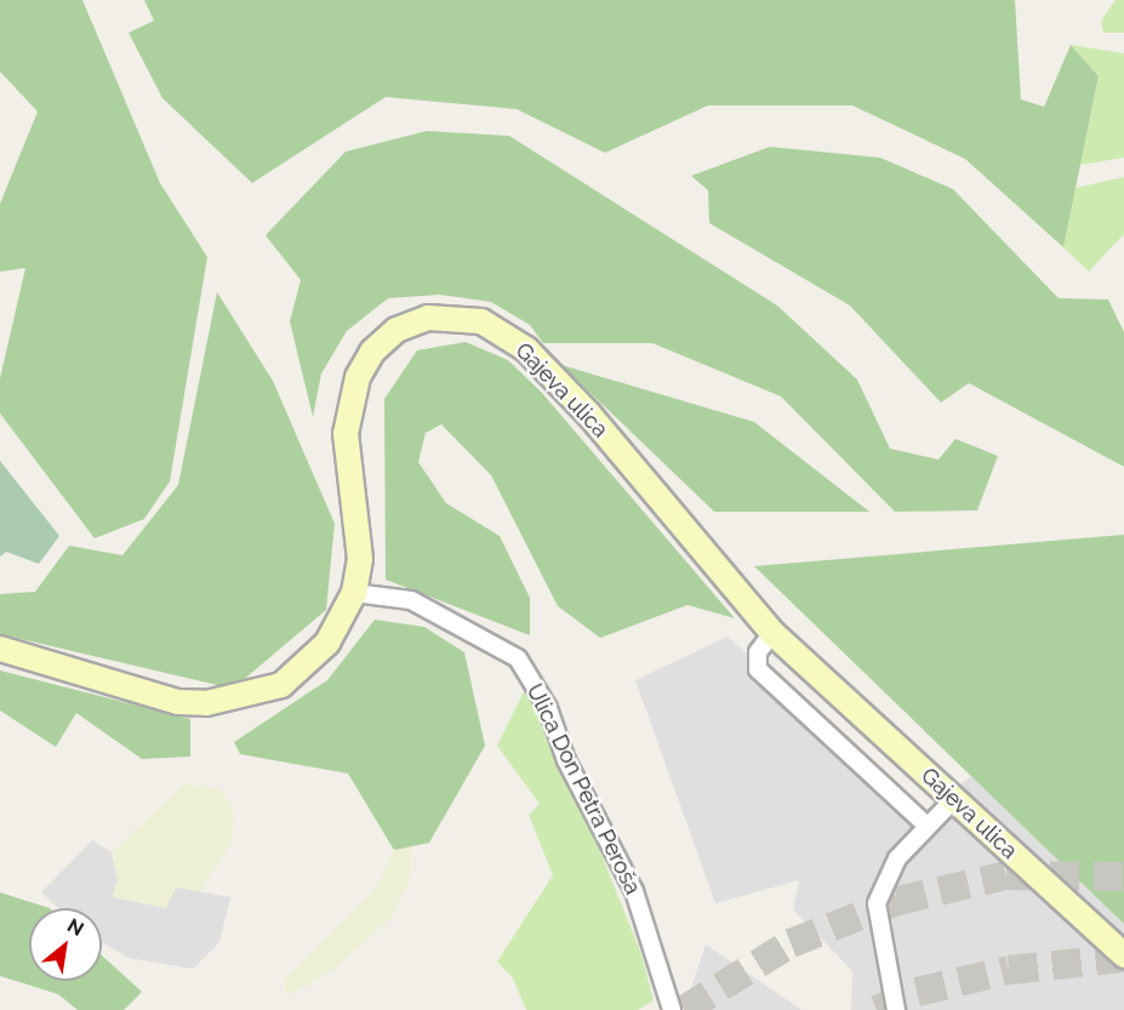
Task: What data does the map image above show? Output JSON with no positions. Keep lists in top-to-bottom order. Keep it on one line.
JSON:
{"streets":{"main road":["Gajeva ulica"],"street":["Ulica Don Petra Peroša"]},"crossings":[["Gajeva ulica","Ulica Don Petra Peroša"]],"north":"top right"}
